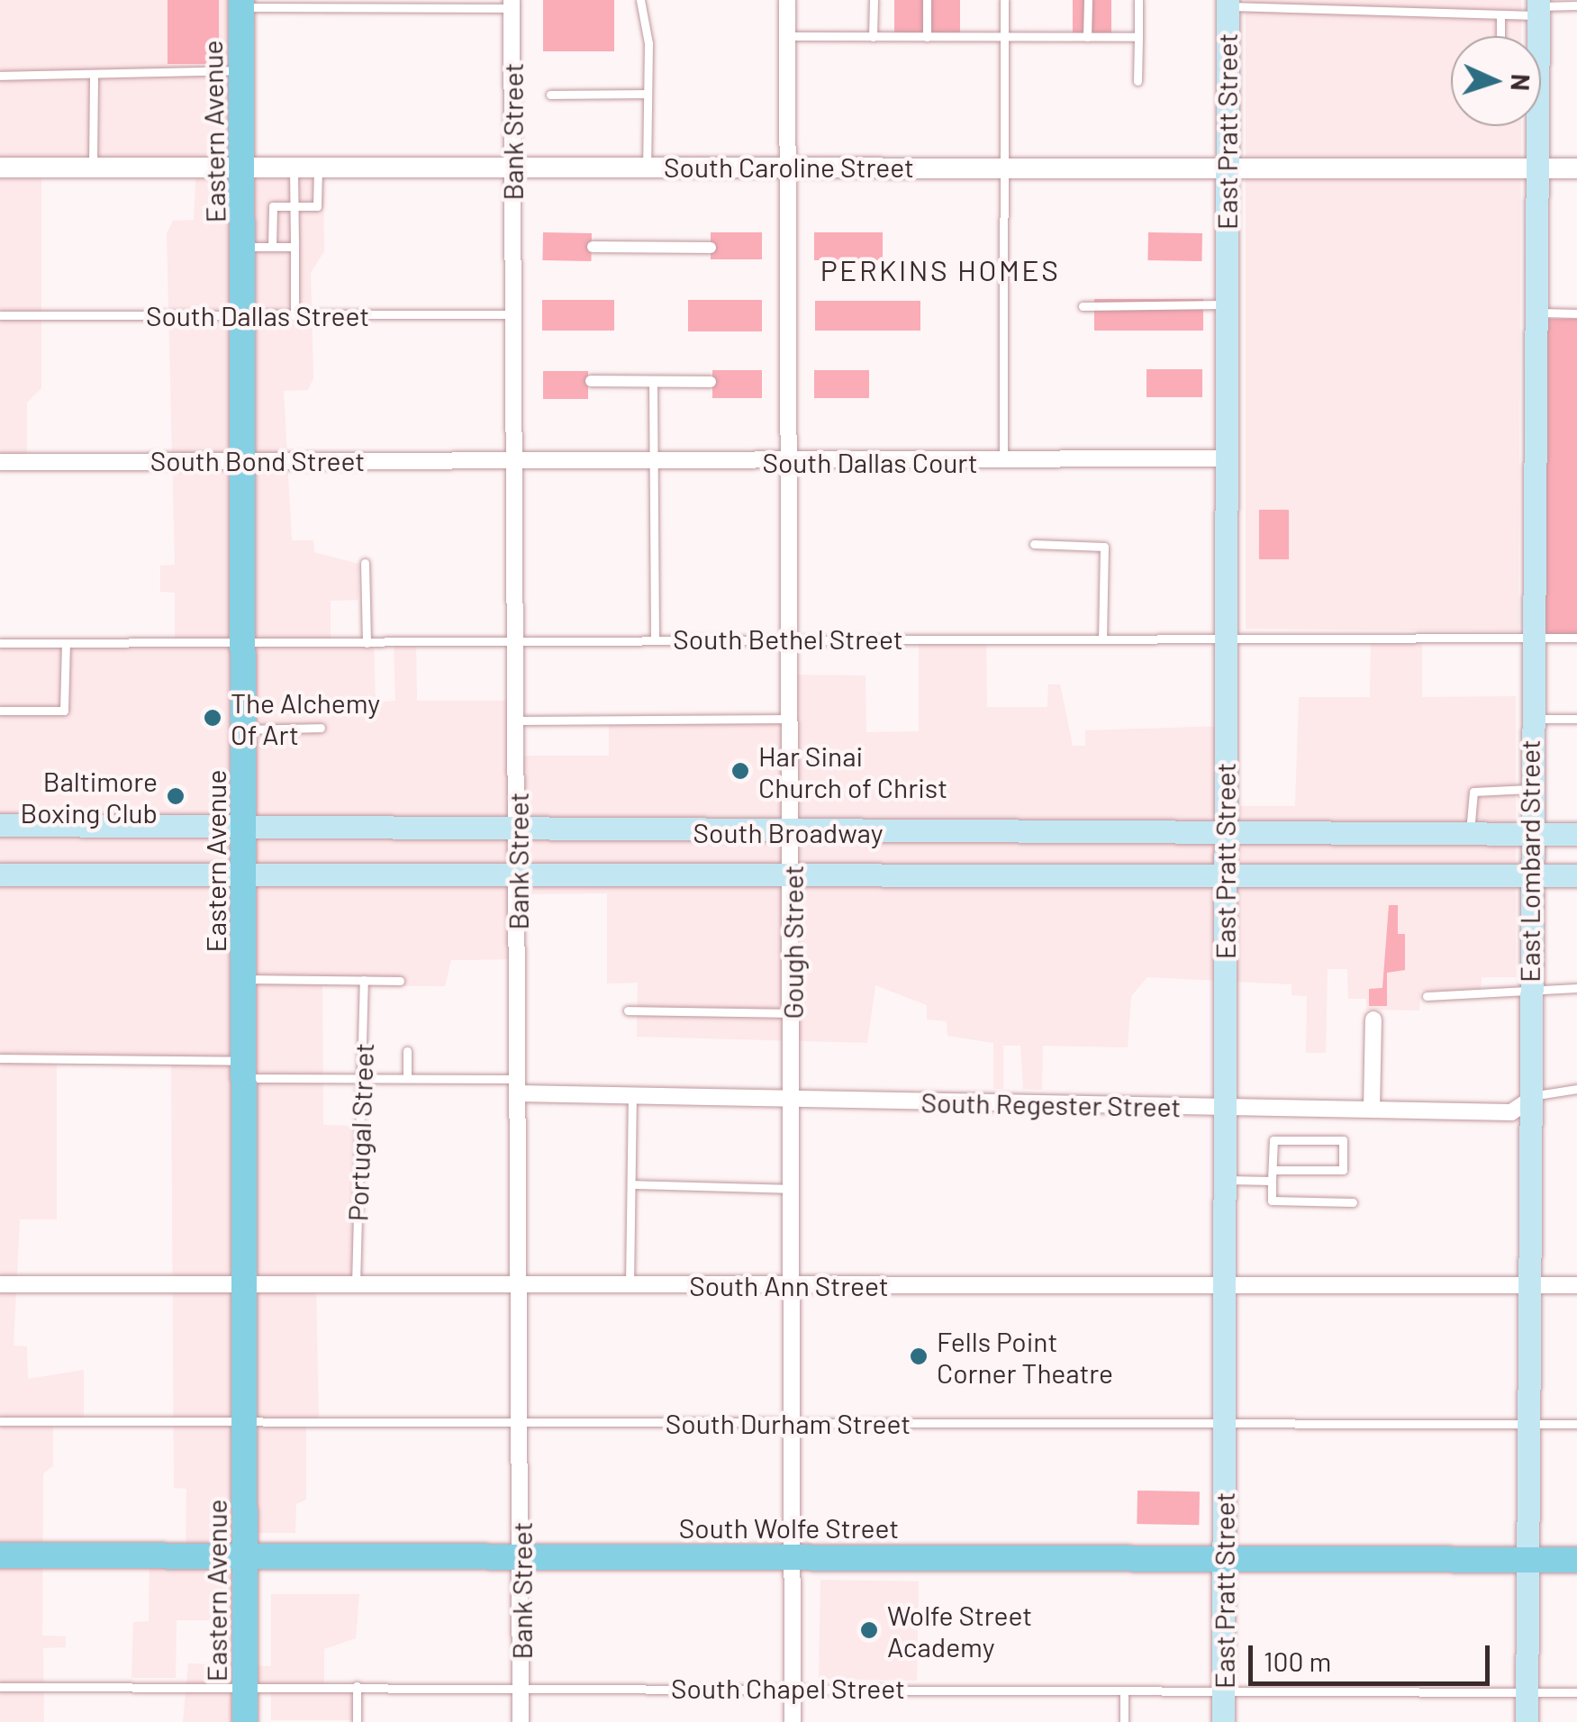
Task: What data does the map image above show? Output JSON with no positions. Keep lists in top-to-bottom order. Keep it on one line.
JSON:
{"streets":{"main road":["Eastern Avenue","East Pratt Street","South Broadway","East Lombard Street","South Wolfe Street"],"street":["Bank Street","South Caroline Street","South Bond Street","South Dallas Court","Gough Street","South Regester Street","South Ann Street"],"lane":["South Dallas Street","South Bethel Street","Portugal Street","South Durham Street","South Chapel Street"]},"crossings":[["Eastern Avenue","South Caroline Street"],["Eastern Avenue","South Dallas Street"],["Eastern Avenue","South Bond Street"],["Eastern Avenue","South Bethel Street"],["Eastern Avenue","South Broadway"],["Eastern Avenue","South Regester Street"],["Eastern Avenue","South Ann Street"],["Eastern Avenue","South Durham Street"],["Eastern Avenue","South Wolfe Street"],["Eastern Avenue","South Chapel Street"],["Bank Street","South Caroline Street"],["Bank Street","South Dallas Street"],["Bank Street","South Bond Street"],["Bank Street","South Dallas Court"],["Bank Street","South Bethel Street"],["Bank Street","South Broadway"],["Bank Street","South Regester Street"],["Bank Street","South Ann Street"],["Bank Street","South Durham Street"],["Bank Street","South Wolfe Street"],["Bank Street","South Chapel Street"],["East Pratt Street","South Caroline Street"],["East Pratt Street","South Dallas Court"],["East Pratt Street","South Bethel Street"],["East Pratt Street","South Broadway"],["East Pratt Street","South Regester Street"],["East Pratt Street","South Ann Street"],["East Pratt Street","South Durham Street"],["East Pratt Street","South Wolfe Street"],["East Pratt Street","South Chapel Street"],["South Caroline Street","East Lombard Street"],["South Caroline Street","Gough Street"],["South Bond Street","South Dallas Court"],["South Dallas Court","Gough Street"],["South Bethel Street","East Lombard Street"],["South Bethel Street","Gough Street"],["South Broadway","East Lombard Street"],["South Broadway","Gough Street"],["East Lombard Street","South Regester Street"],["East Lombard Street","South Ann Street"],["East Lombard Street","South Durham Street"],["East Lombard Street","South Wolfe Street"],["East Lombard Street","South Chapel Street"],["Gough Street","South Regester Street"],["Gough Street","South Ann Street"],["Gough Street","South Durham Street"],["Gough Street","South Wolfe Street"],["Gough Street","South Chapel Street"],["South Regester Street","Portugal Street"],["Portugal Street","South Ann Street"]],"districts":["PERKINS HOMES"],"places":["The Alchemy Of Art","Har Sinai Church of Christ","Baltimore Boxing Club","Fells Point Corner Theatre","Wolfe Street Academy"],"scale_bar":"100 m","north":"right"}
